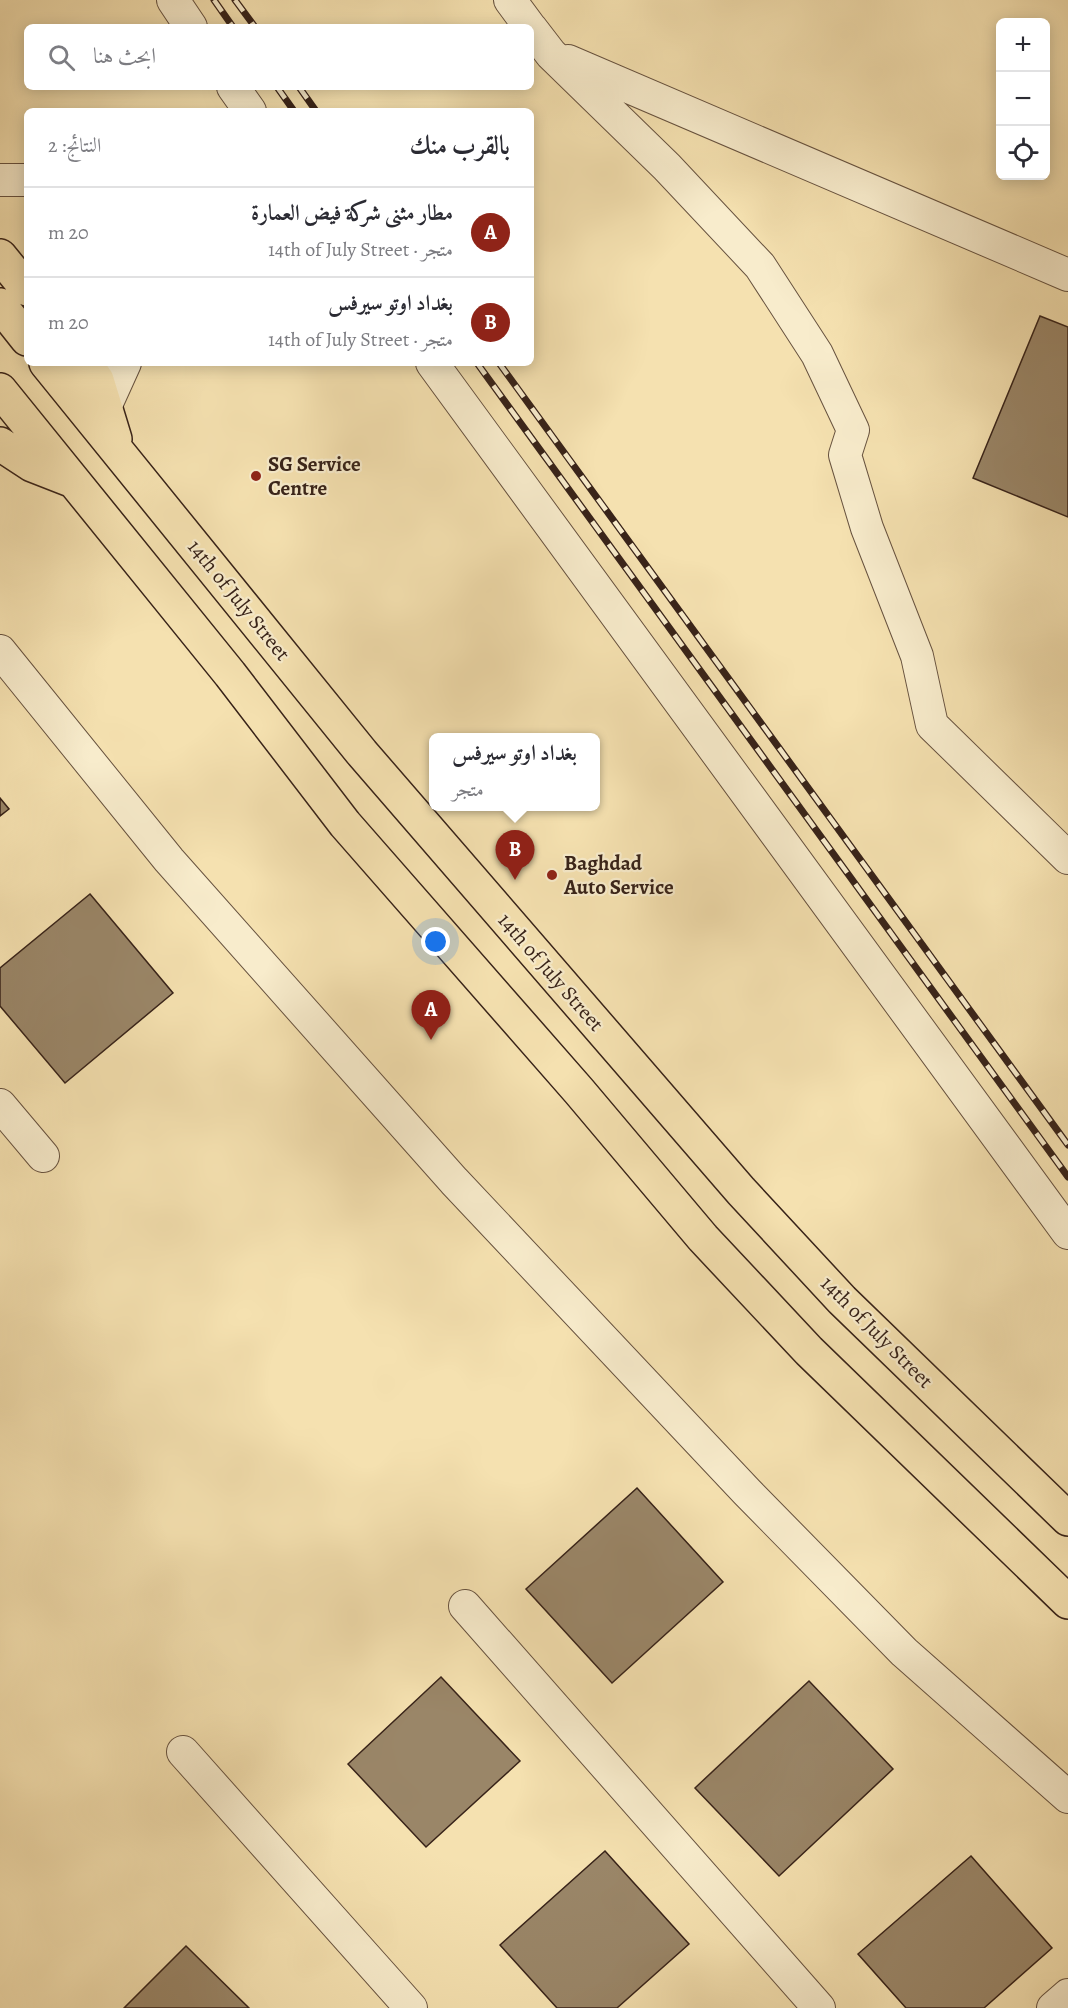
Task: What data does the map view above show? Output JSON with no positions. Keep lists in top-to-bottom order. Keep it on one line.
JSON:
{"streets":{"main road":["14th of July Street"]},"places":["SG Service Centre","Baghdad Auto Service"],"page":{"map_buttons":["+","−"],"search":"ابحث هنا","heading":["بالقرب منك","النتائج: 2"],"list":[{"mark":"A","name":"مطار مثنى شركة فيض العمارة","note":"متجر · 14th of July Street","value":"20 m"},{"mark":"B","name":"بغداد اوتو سيرفس","note":"متجر · 14th of July Street","value":"20 m"}],"popup":["بغداد اوتو سيرفس","متجر"],"pins":["B","A"]}}
